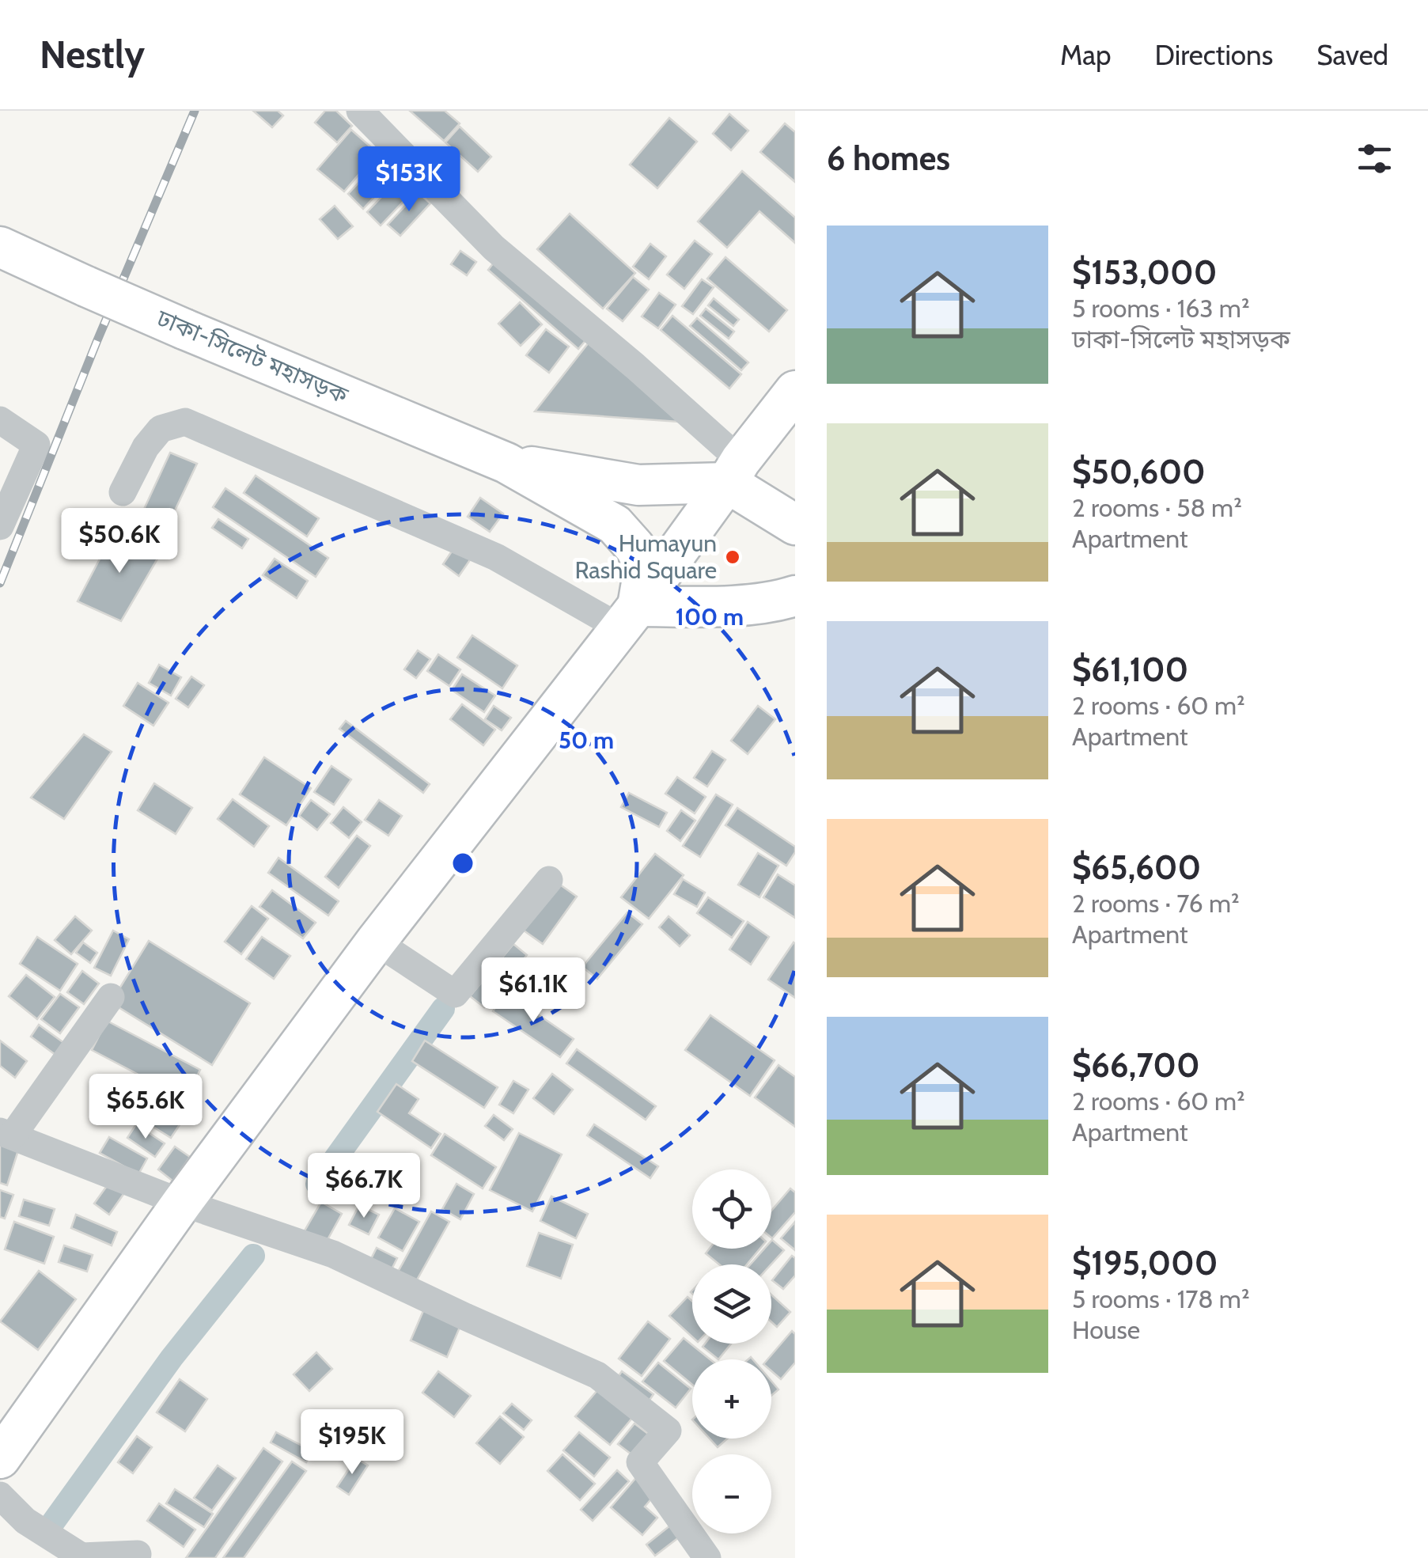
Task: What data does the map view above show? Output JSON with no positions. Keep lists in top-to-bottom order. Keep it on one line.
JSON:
{"streets":{"highway":["ঢাকা-সিলেট মহাসড়ক"]},"places":["Humayun Rashid Square"],"page":{"header":"Nestly","nav":["Map","Directions","Saved"],"heading":"6 homes","price":["$153K","$50.6K","$61.1K","$65.6K","$66.7K","$195K"],"list":[{"name":"$153,000","note":"5 rooms · 163 m² · ঢাকা-সিলেট মহাসড়ক"},{"name":"$50,600","note":"2 rooms · 58 m² · Apartment"},{"name":"$61,100","note":"2 rooms · 60 m² · Apartment"},{"name":"$65,600","note":"2 rooms · 76 m² · Apartment"},{"name":"$66,700","note":"2 rooms · 60 m² · Apartment"},{"name":"$195,000","note":"5 rooms · 178 m² · House"}],"map_buttons":["+","−"]},"rings":["100 m","50 m"]}
